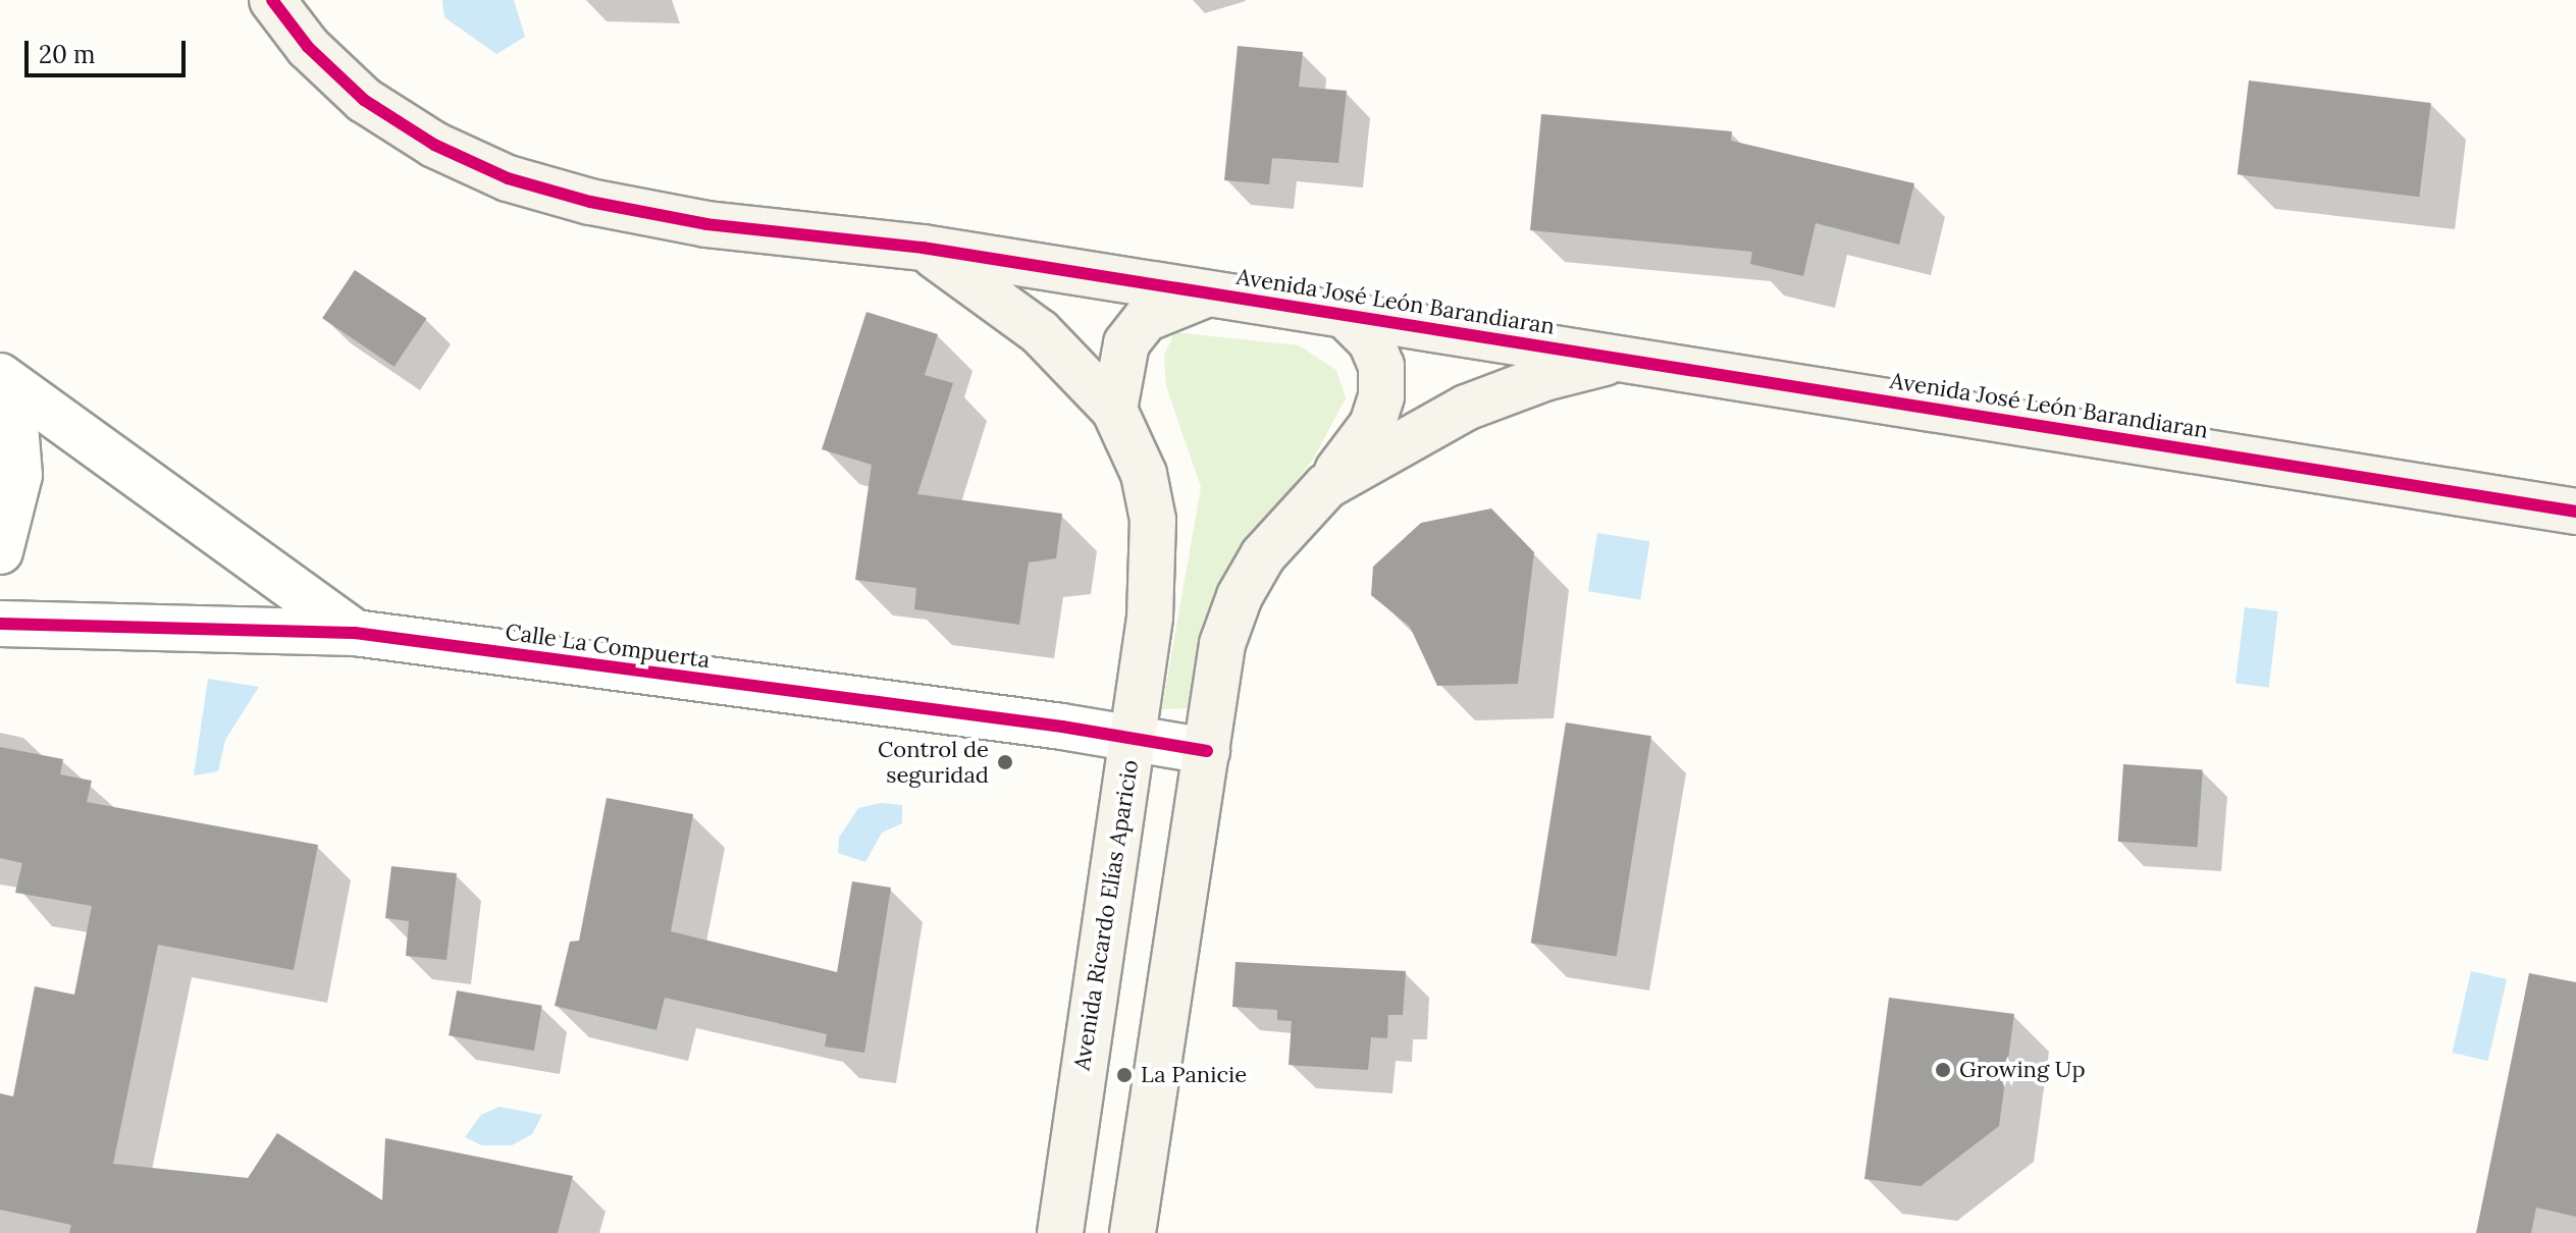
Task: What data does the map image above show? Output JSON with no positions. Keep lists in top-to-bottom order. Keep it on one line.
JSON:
{"streets":{"street":["Avenida José León Barandiaran","Calle La Compuerta","Avenida Ricardo Elías Aparicio"]},"crossings":[["Avenida José León Barandiaran","Avenida Ricardo Elías Aparicio"],["Calle La Compuerta","Avenida Ricardo Elías Aparicio"]],"places":["Control de seguridad","Growing Up","La Panicie"],"scale_bar":"20 m"}
